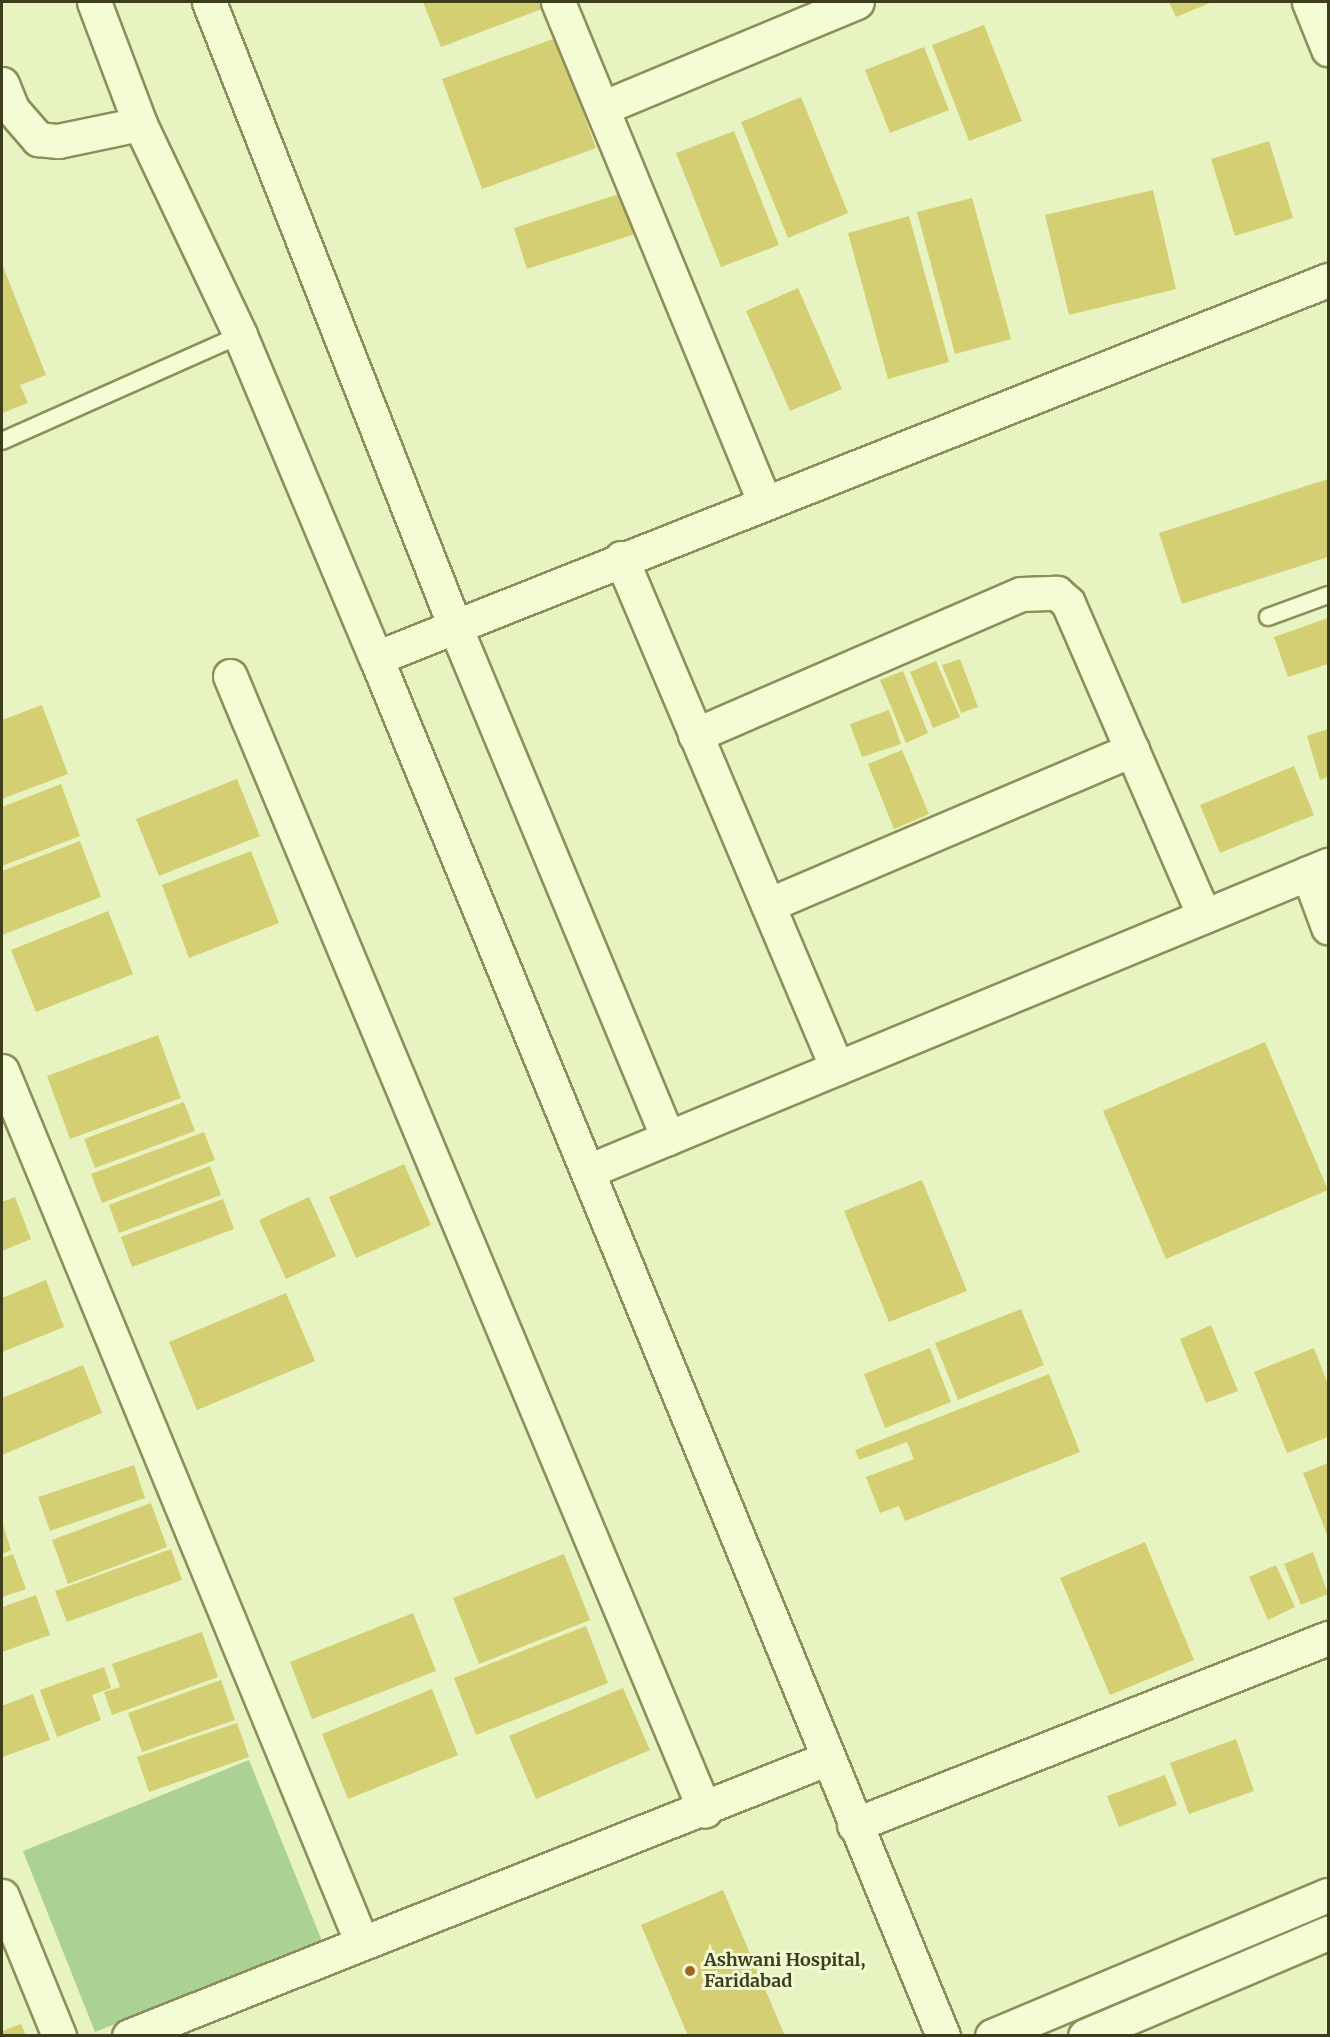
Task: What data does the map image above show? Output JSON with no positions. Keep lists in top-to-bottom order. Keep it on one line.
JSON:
{"places":["Ashwani Hospital, Faridabad"]}
